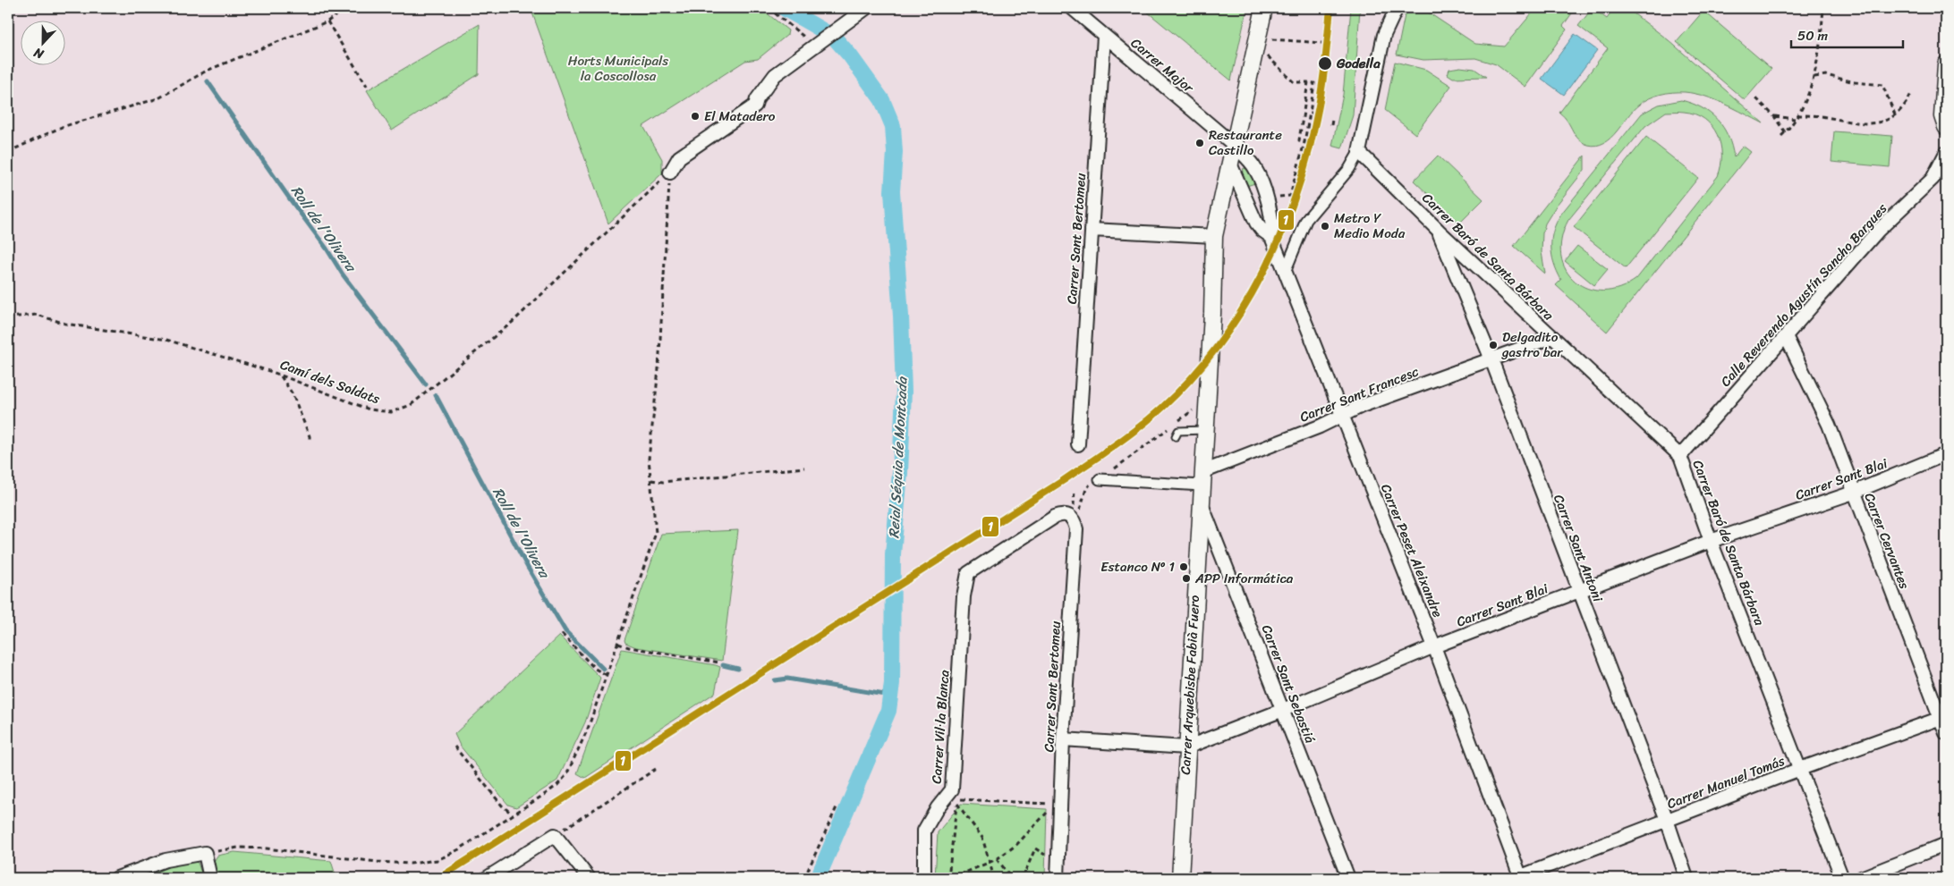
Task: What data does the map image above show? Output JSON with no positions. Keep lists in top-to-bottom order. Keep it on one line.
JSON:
{"streets":{"street":["Carrer Major","Carrer Sant Bertomeu","Carrer Baró de Santa Bárbara","Calle Reverendo Agustín Sancho Bargues","Carrer Sant Francesc","Carrer Sant Blai","Carrer Cervantes","Carrer Sant Antoni","Carrer Peset Aleixandre","Carrer Sant Sebastiá","Carrer Arquebisbe Fabià Fuero","Carrer Vil·la Blanca","Carrer Manuel Tomás"],"path":["Camí dels Soldats"]},"crossings":[["Carrer Major","Carrer Sant Bertomeu"],["Carrer Major","Carrer Peset Aleixandre"],["Carrer Major","Carrer Arquebisbe Fabià Fuero"],["Carrer Sant Bertomeu","Carrer Sant Blai"],["Carrer Sant Bertomeu","Carrer Vil·la Blanca"],["Carrer Baró de Santa Bárbara","Calle Reverendo Agustín Sancho Bargues"],["Carrer Baró de Santa Bárbara","Carrer Sant Francesc"],["Carrer Baró de Santa Bárbara","Carrer Sant Blai"],["Carrer Baró de Santa Bárbara","Carrer Sant Antoni"],["Carrer Baró de Santa Bárbara","Carrer Manuel Tomás"],["Calle Reverendo Agustín Sancho Bargues","Carrer Cervantes"],["Carrer Sant Francesc","Carrer Sant Antoni"],["Carrer Sant Francesc","Carrer Peset Aleixandre"],["Carrer Sant Francesc","Carrer Sant Sebastiá"],["Carrer Sant Francesc","Carrer Arquebisbe Fabià Fuero"],["Carrer Sant Blai","Carrer Cervantes"],["Carrer Sant Blai","Carrer Sant Antoni"],["Carrer Sant Blai","Carrer Peset Aleixandre"],["Carrer Sant Blai","Carrer Sant Sebastiá"],["Carrer Sant Blai","Carrer Arquebisbe Fabià Fuero"],["Carrer Cervantes","Carrer Manuel Tomás"],["Carrer Sant Antoni","Carrer Manuel Tomás"],["Carrer Peset Aleixandre","Carrer Manuel Tomás"],["Carrer Sant Sebastiá","Carrer Arquebisbe Fabià Fuero"]],"water":["Roll de l'Olivera","Reial Séquia de Montcada"],"parks":["Horts Municipals la Coscollosa"],"places":["Godella","El Matadero","Restaurante Castillo","Metro Y Medio Moda","Delgadito gastro bar","Estanco Nº 1","APP Informática"],"lines":["metro line 1"],"scale_bar":"50 m","north":"bottom"}
